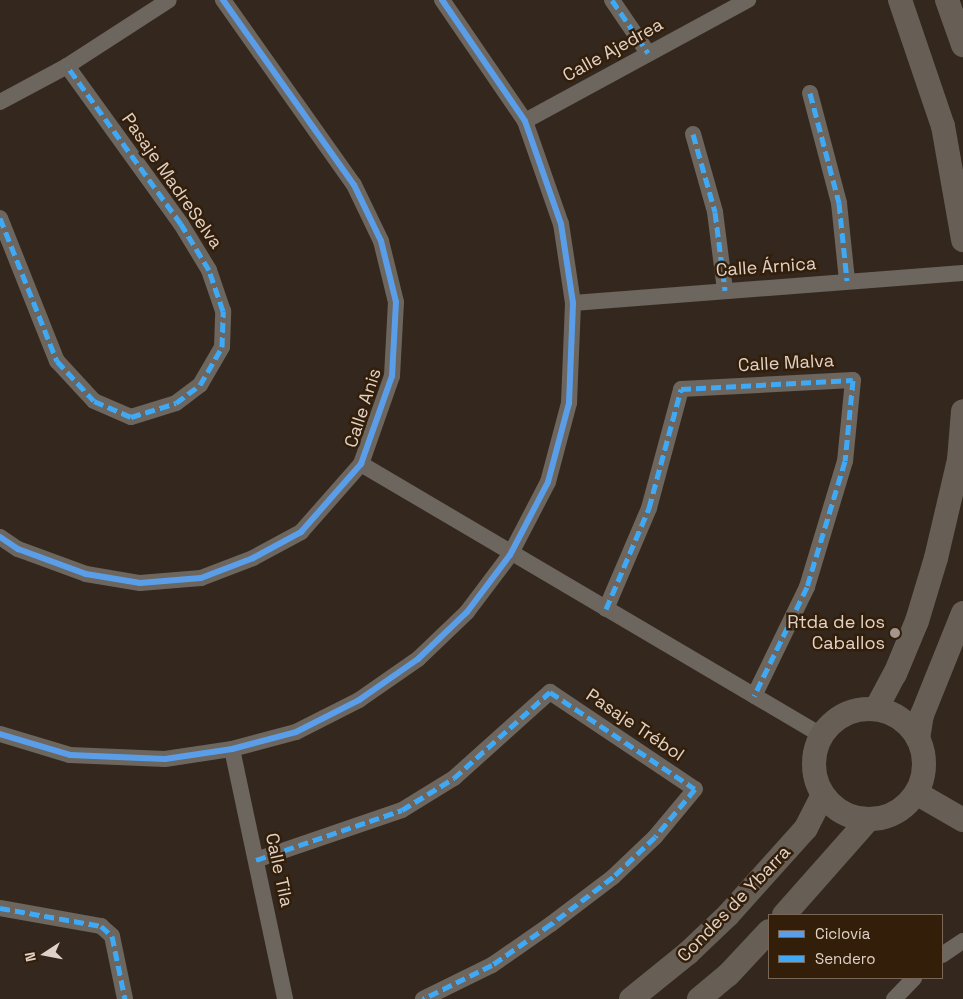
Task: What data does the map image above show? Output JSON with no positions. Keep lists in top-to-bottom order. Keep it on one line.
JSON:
{"streets":{"main road":["Condes de Ybarra"],"street":["Calle Ajedrea","Pasaje MadreSelva","Calle Árnica","Calle Malva","Calle Anis","Pasaje Trébol","Calle Tila"]},"crossings":[["Pasaje Trébol","Calle Tila"]],"places":["Rtda de los Caballos"],"legend":["Ciclovía","Sendero"],"north":"left"}
